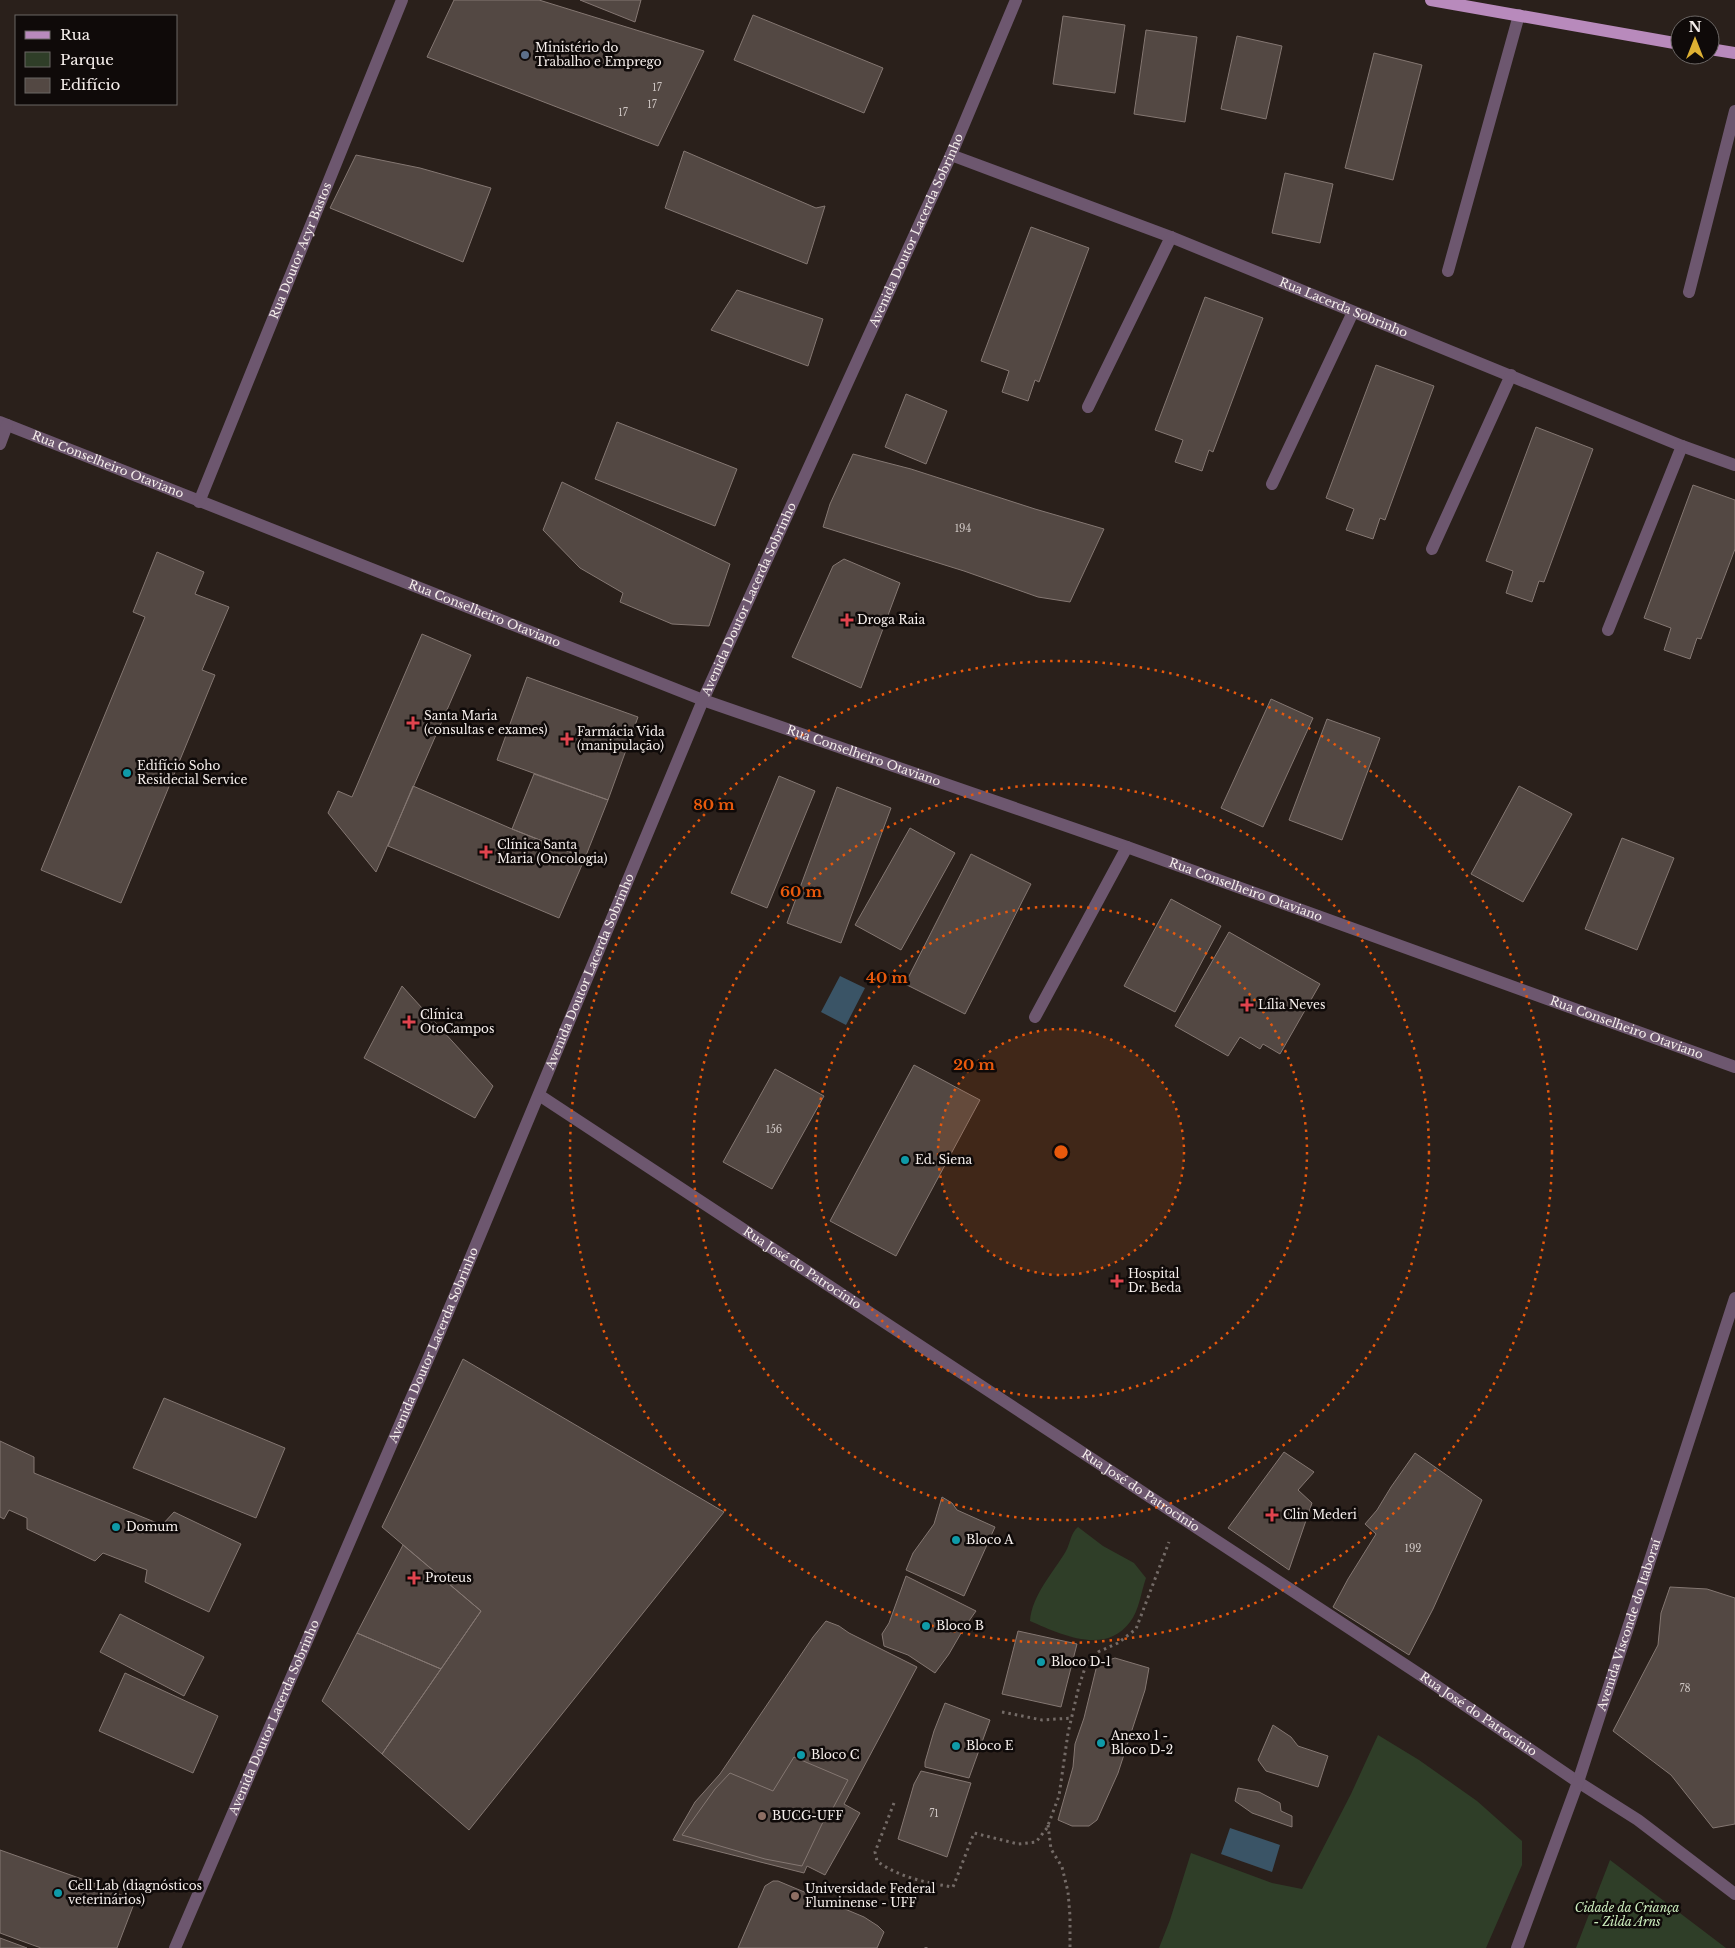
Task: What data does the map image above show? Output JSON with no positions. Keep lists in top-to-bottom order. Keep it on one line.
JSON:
{"streets":{"street":["Avenida Doutor Lacerda Sobrinho","Rua Doutor Acyr Bastos","Rua Lacerda Sobrinho","Rua Conselheiro Otaviano","Rua José do Patrocínio","Avenida Visconde do Itaboraí"]},"crossings":[["Avenida Doutor Lacerda Sobrinho","Rua Lacerda Sobrinho"],["Avenida Doutor Lacerda Sobrinho","Rua Conselheiro Otaviano"],["Avenida Doutor Lacerda Sobrinho","Rua José do Patrocínio"],["Rua Doutor Acyr Bastos","Rua Conselheiro Otaviano"],["Rua José do Patrocínio","Avenida Visconde do Itaboraí"]],"parks":["Cidade da Criança - Zilda Arns"],"places":{"other":["Ministério do Trabalho e Emprego","Edifício Soho Residecial Service","Ed. Siena","Domum","Bloco A","Bloco B","Bloco D-1","Anexo 1 - Bloco D-2","Bloco E","Bloco C","BUCG-UFF","Cell Lab (diagnósticos veterinários)","Universidade Federal Fluminense - UFF"],"health":["Droga Raia","Santa Maria (consultas e exames)","Farmácia Vida (manipulação)","Clínica Santa Maria (Oncologia)","Lília Neves","Clínica OtoCampos","Hospital Dr. Beda","Clin Mederi","Proteus"]},"house_numbers":["17","17","17","194","156","192","78","71"],"legend":["Rua","Parque","Edifício"],"north":"top","rings":["80 m","60 m","40 m","20 m"]}
